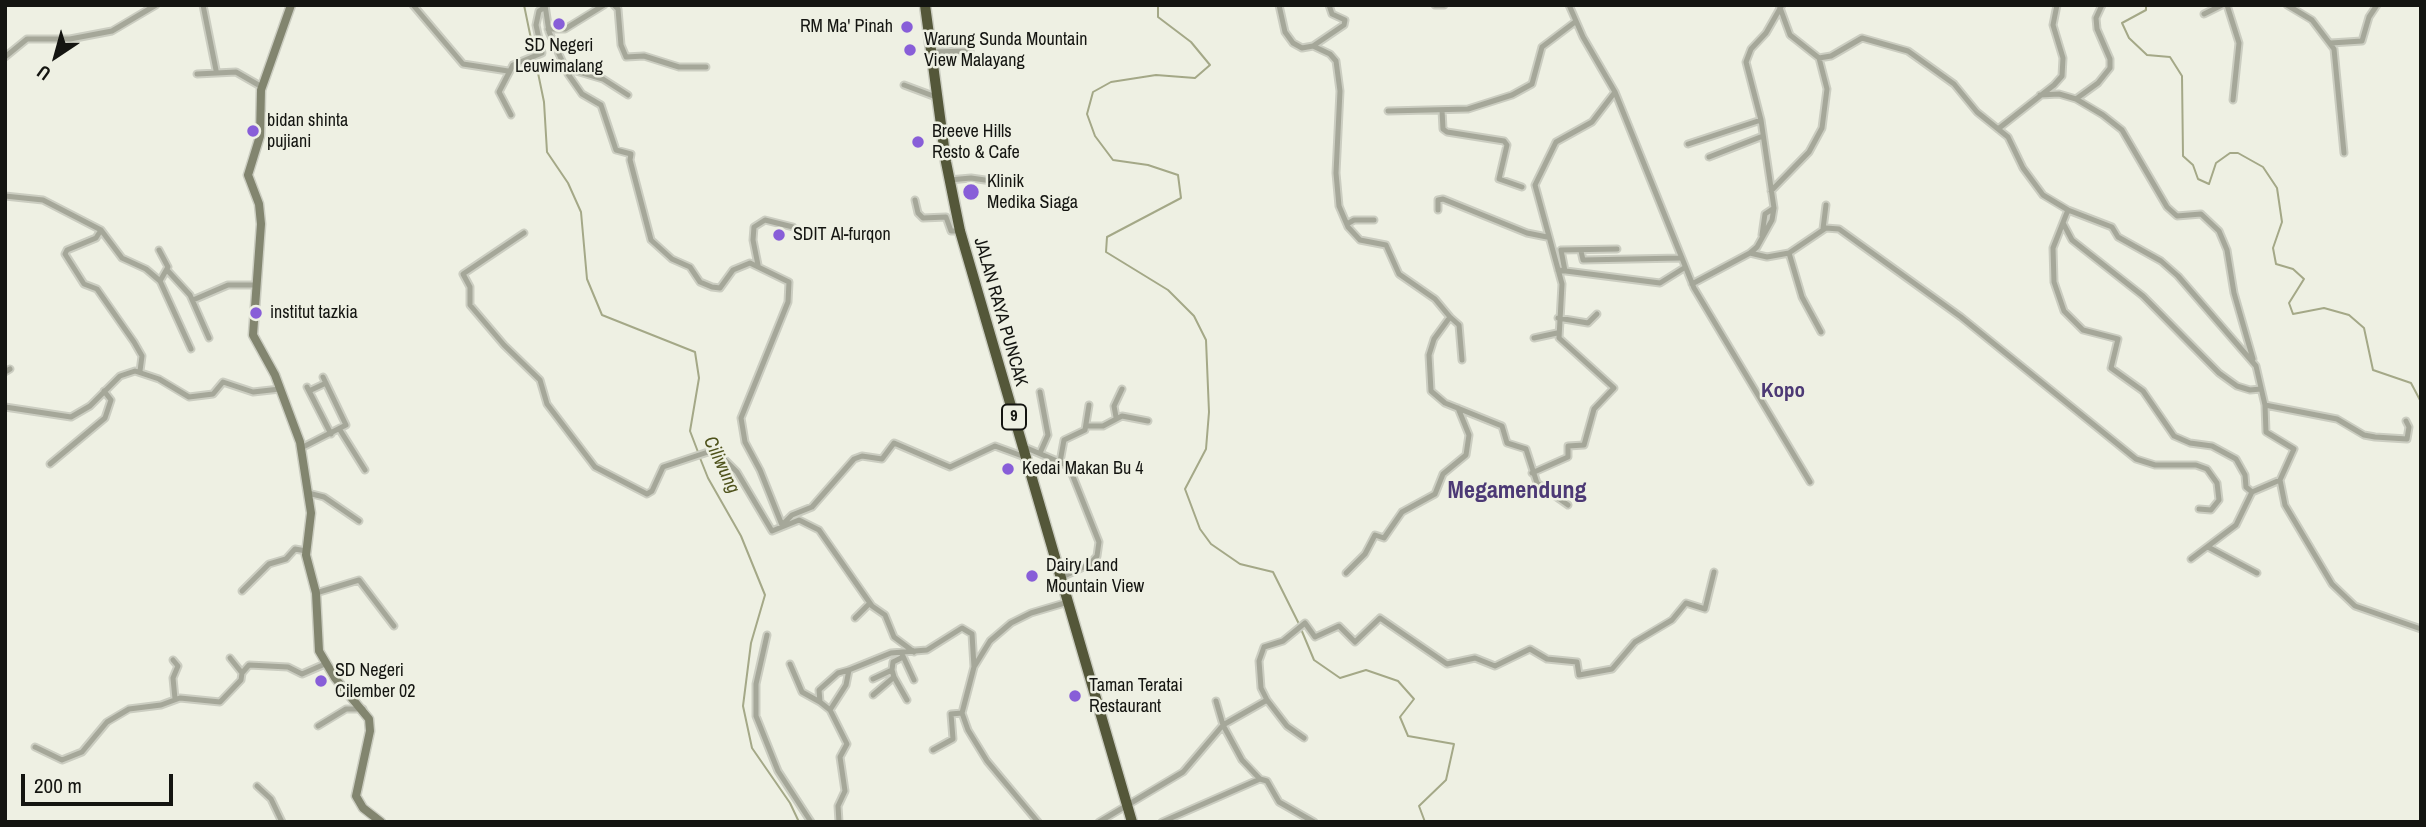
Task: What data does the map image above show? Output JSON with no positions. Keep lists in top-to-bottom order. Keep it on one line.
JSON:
{"streets":{"highway":["JALAN RAYA PUNCAK","9"]},"districts":["Kopo","Megamendung"],"water":["Ciliwung"],"places":["SD Negeri Leuwimalang","RM Ma' Pinah","Warung Sunda Mountain View Malayang","bidan shinta pujiani","Breeve Hills Resto & Cafe","Klinik Medika Siaga","SDIT Al-furqon","institut tazkia","Kedai Makan Bu 4","Dairy Land Mountain View","SD Negeri Cilember 02","Taman Teratai Restaurant"],"scale_bar":"200 m","north":"bottom left"}
